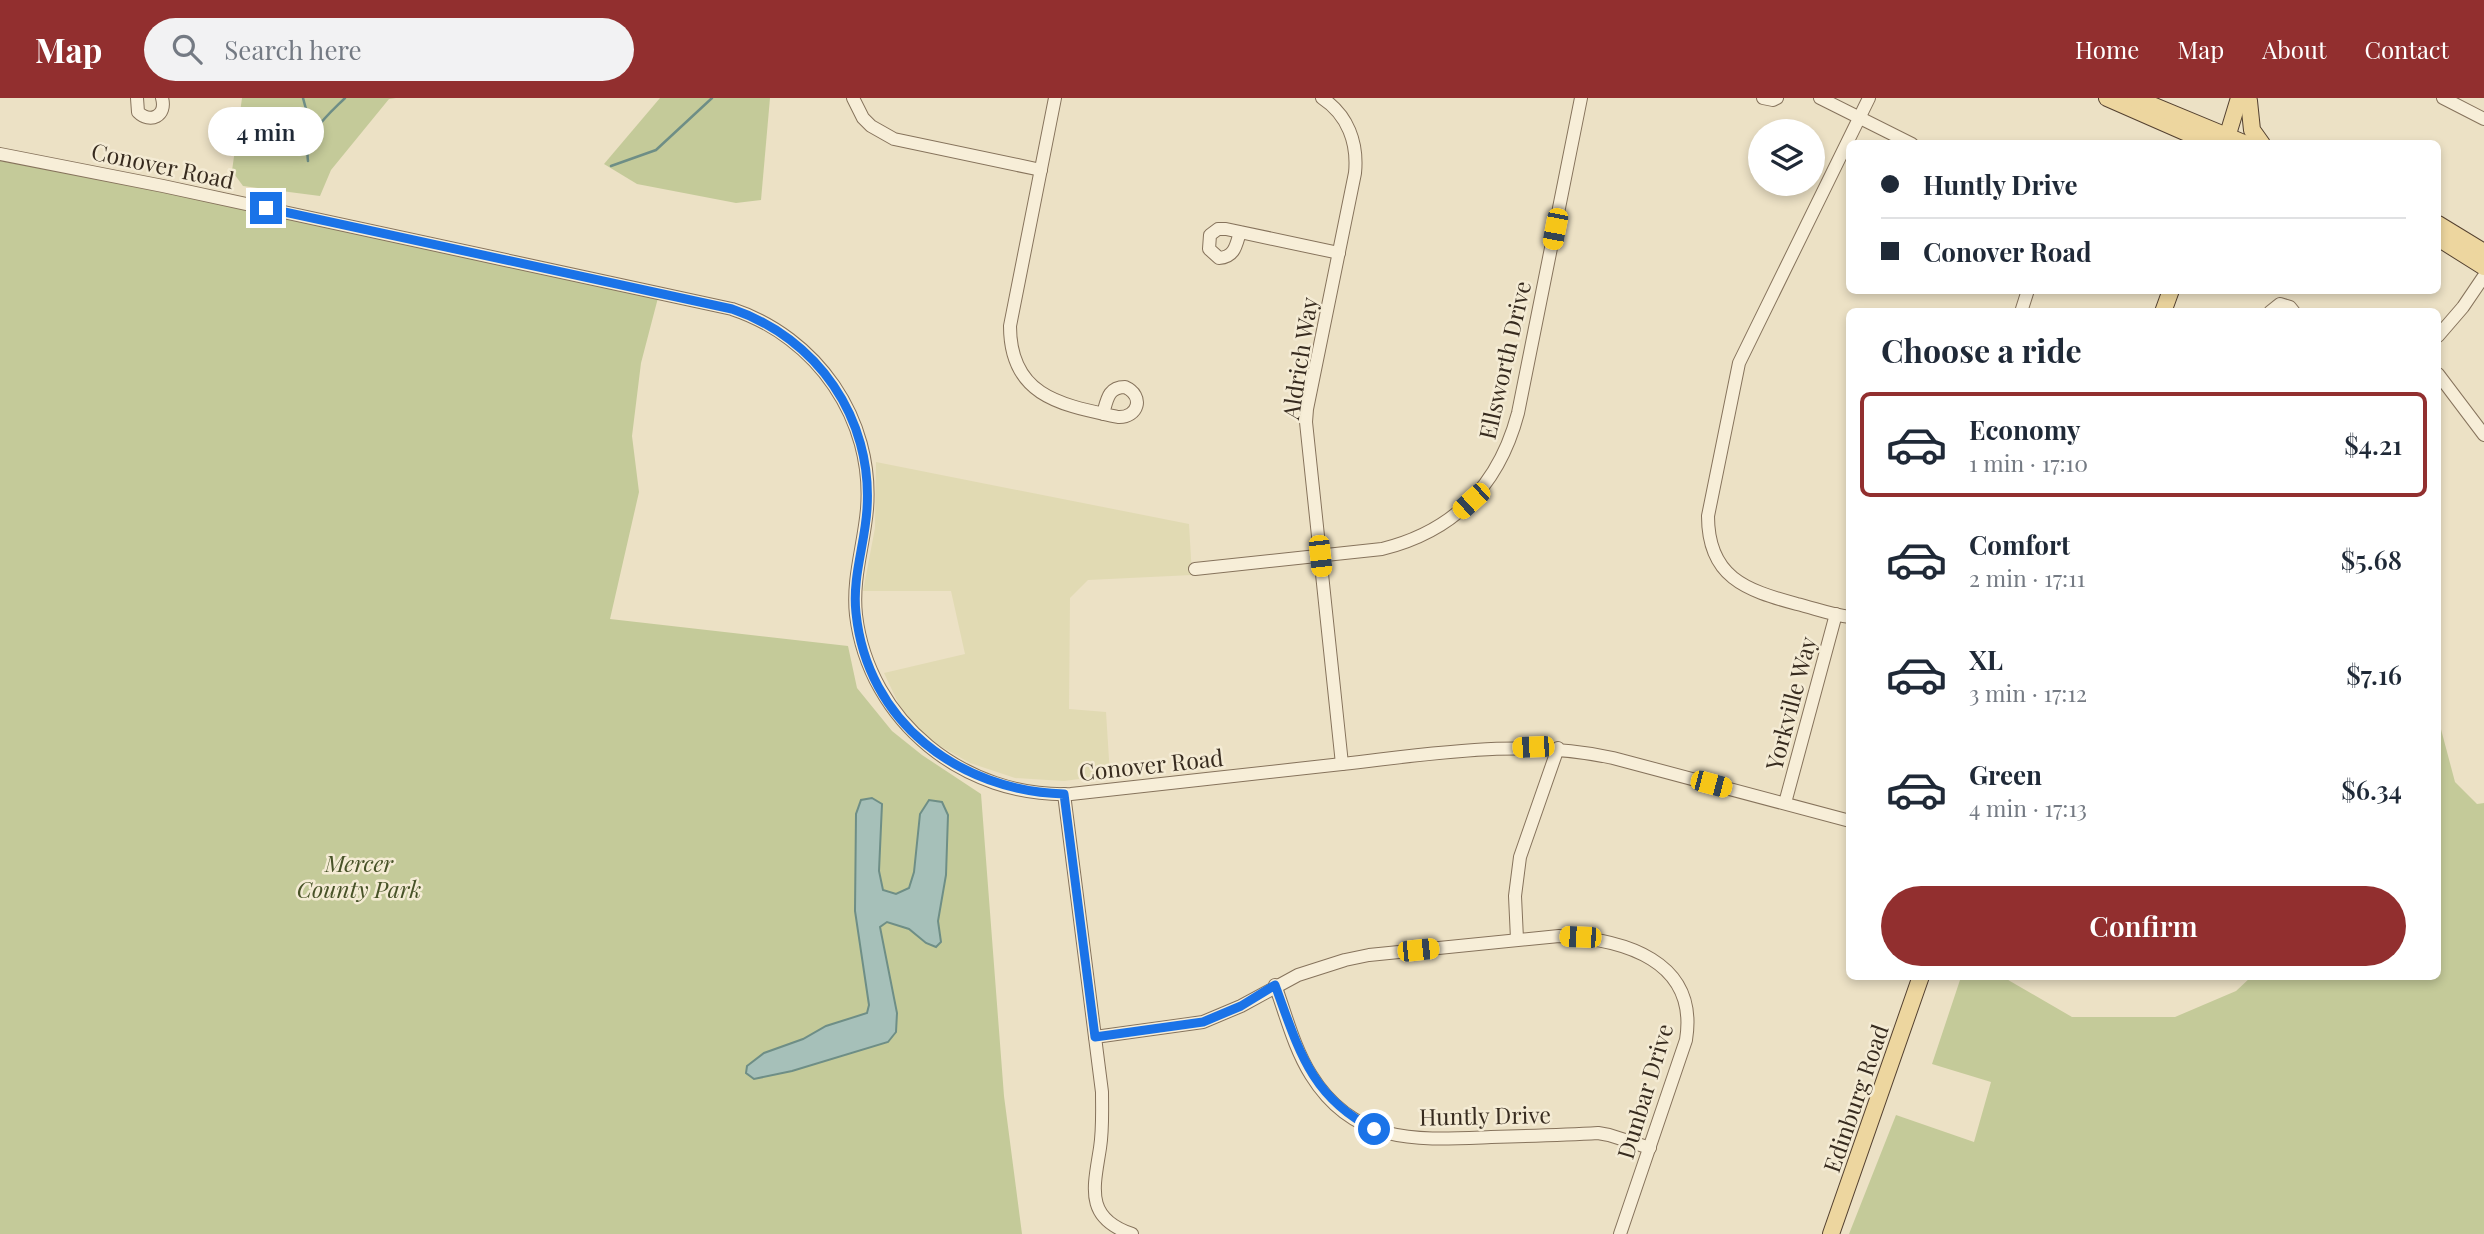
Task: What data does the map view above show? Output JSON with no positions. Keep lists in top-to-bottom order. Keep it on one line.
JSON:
{"streets":{"main road":["Edinburg Road"],"street":["Conover Road","Aldrich Way","Ellsworth Drive","Yorkville Way","Dunbar Drive","Huntly Drive"]},"crossings":[["Conover Road","Aldrich Way"],["Conover Road","Yorkville Way"],["Aldrich Way","Ellsworth Drive"],["Dunbar Drive","Huntly Drive"]],"parks":["Mercer County Park"],"page":{"header":"Map","search":"Search here","nav":["Home","Map","About","Contact"],"bubble":"4 min","banner":["Huntly Drive","Conover Road"],"heading":"Choose a ride","list":[{"name":"Economy","note":"1 min · 17:10","value":"$4.21"},{"name":"Comfort","note":"2 min · 17:11","value":"$5.68"},{"name":"XL","note":"3 min · 17:12","value":"$7.16"},{"name":"Green","note":"4 min · 17:13","value":"$6.34"}],"buttons":"Confirm"}}
